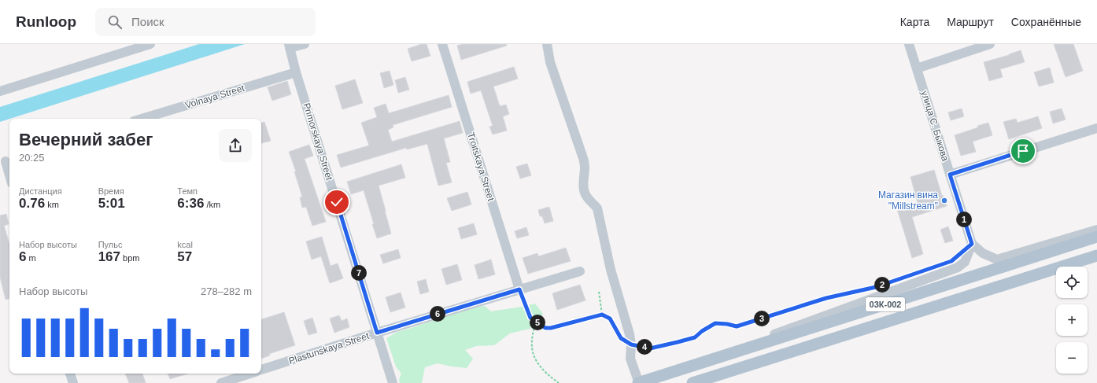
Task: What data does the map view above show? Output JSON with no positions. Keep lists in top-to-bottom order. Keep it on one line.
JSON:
{"streets":{"main road":["03К-002"],"street":["Volnaya Street","улица С. Быкова","Primorskaya Street","Troitskaya Street","Plastunskaya Street"]},"crossings":[["Volnaya Street","Primorskaya Street"],["Primorskaya Street","Plastunskaya Street"],["Troitskaya Street","Plastunskaya Street"]],"places":["Магазин вина \"Millstream\""],"page":{"header":"Runloop","search":"Поиск","nav":["Карта","Маршрут","Сохранённые"],"heading":["Вечерний забег","20:25"],"stats":[["Дистанция","0.76 km"],["Время","5:01"],["Темп","6:36 /km"],["Набор высоты","6 m"],["Пульс","167 bpm"],["kcal","57"]],"pins":["1","7","2","6","3","5","4"],"map_buttons":["+","−"],"chart":["Набор высоты","278–282 m"]}}
